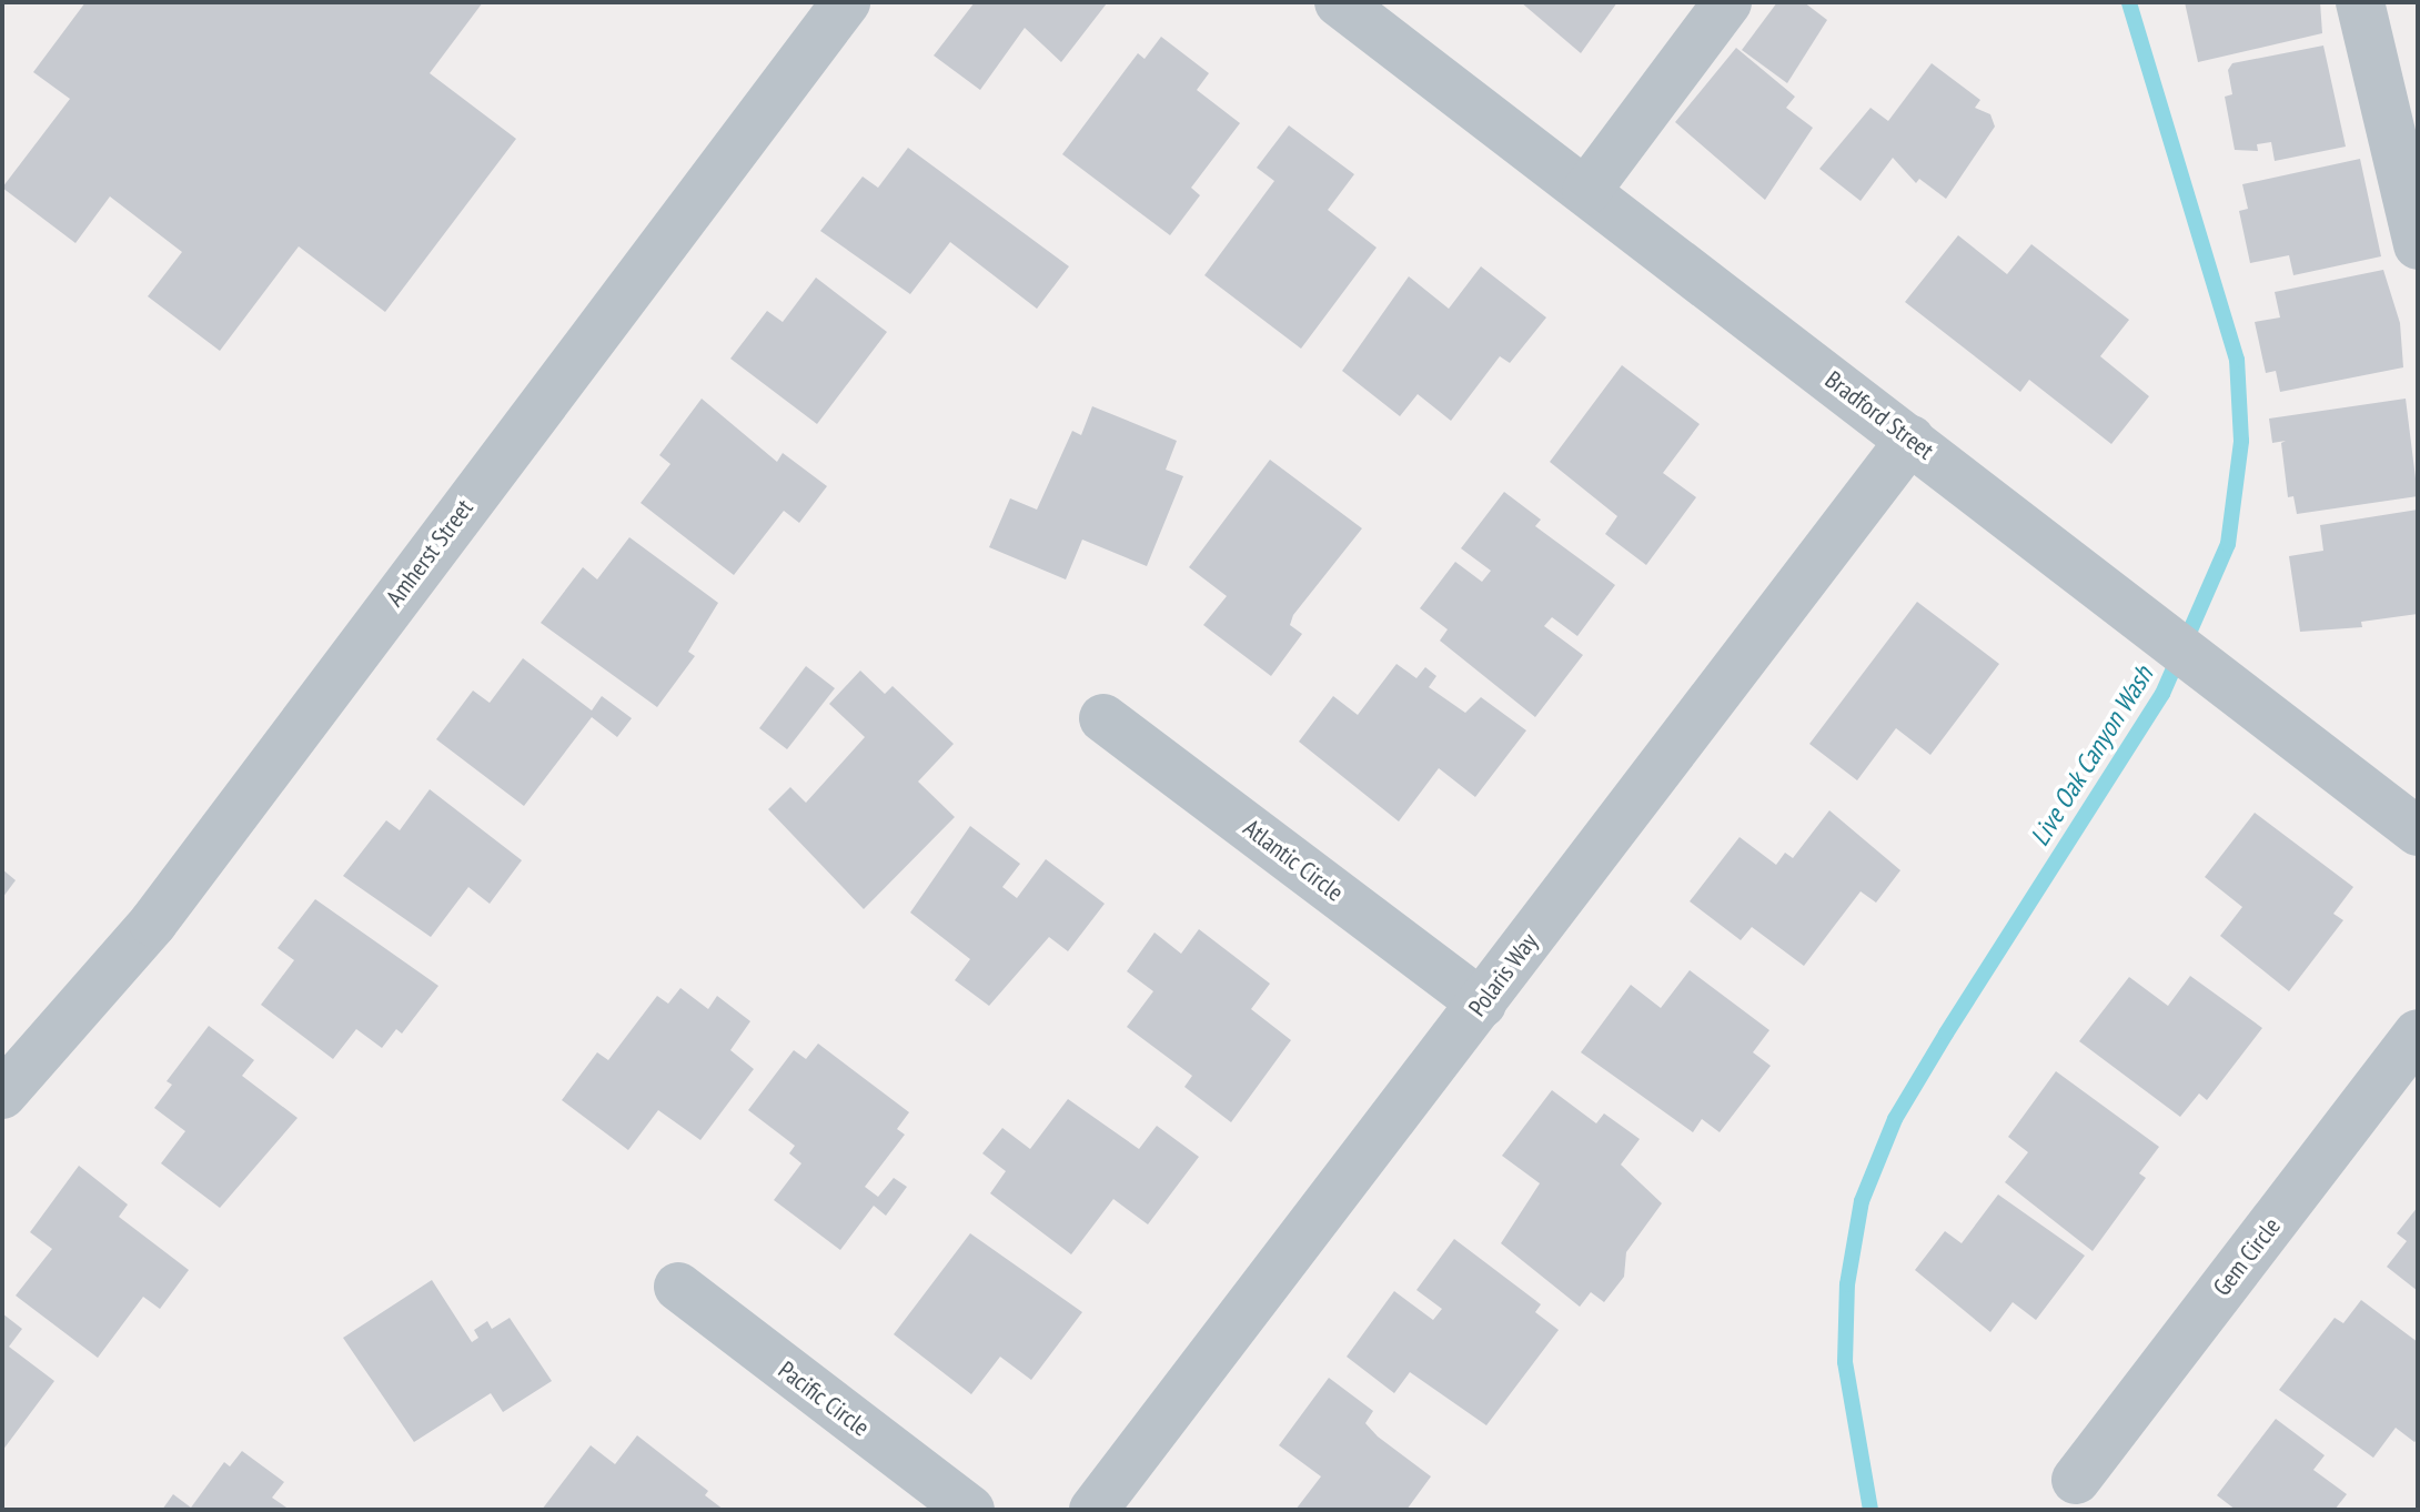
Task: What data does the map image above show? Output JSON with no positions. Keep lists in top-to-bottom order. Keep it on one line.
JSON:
{"streets":{"street":["Bradford Street","Amherst Street","Atlantic Circle","Polaris Way","Gem Circle","Pacific Circle"]},"crossings":[["Bradford Street","Polaris Way"],["Atlantic Circle","Polaris Way"]],"water":["Live Oak Canyon Wash"]}
